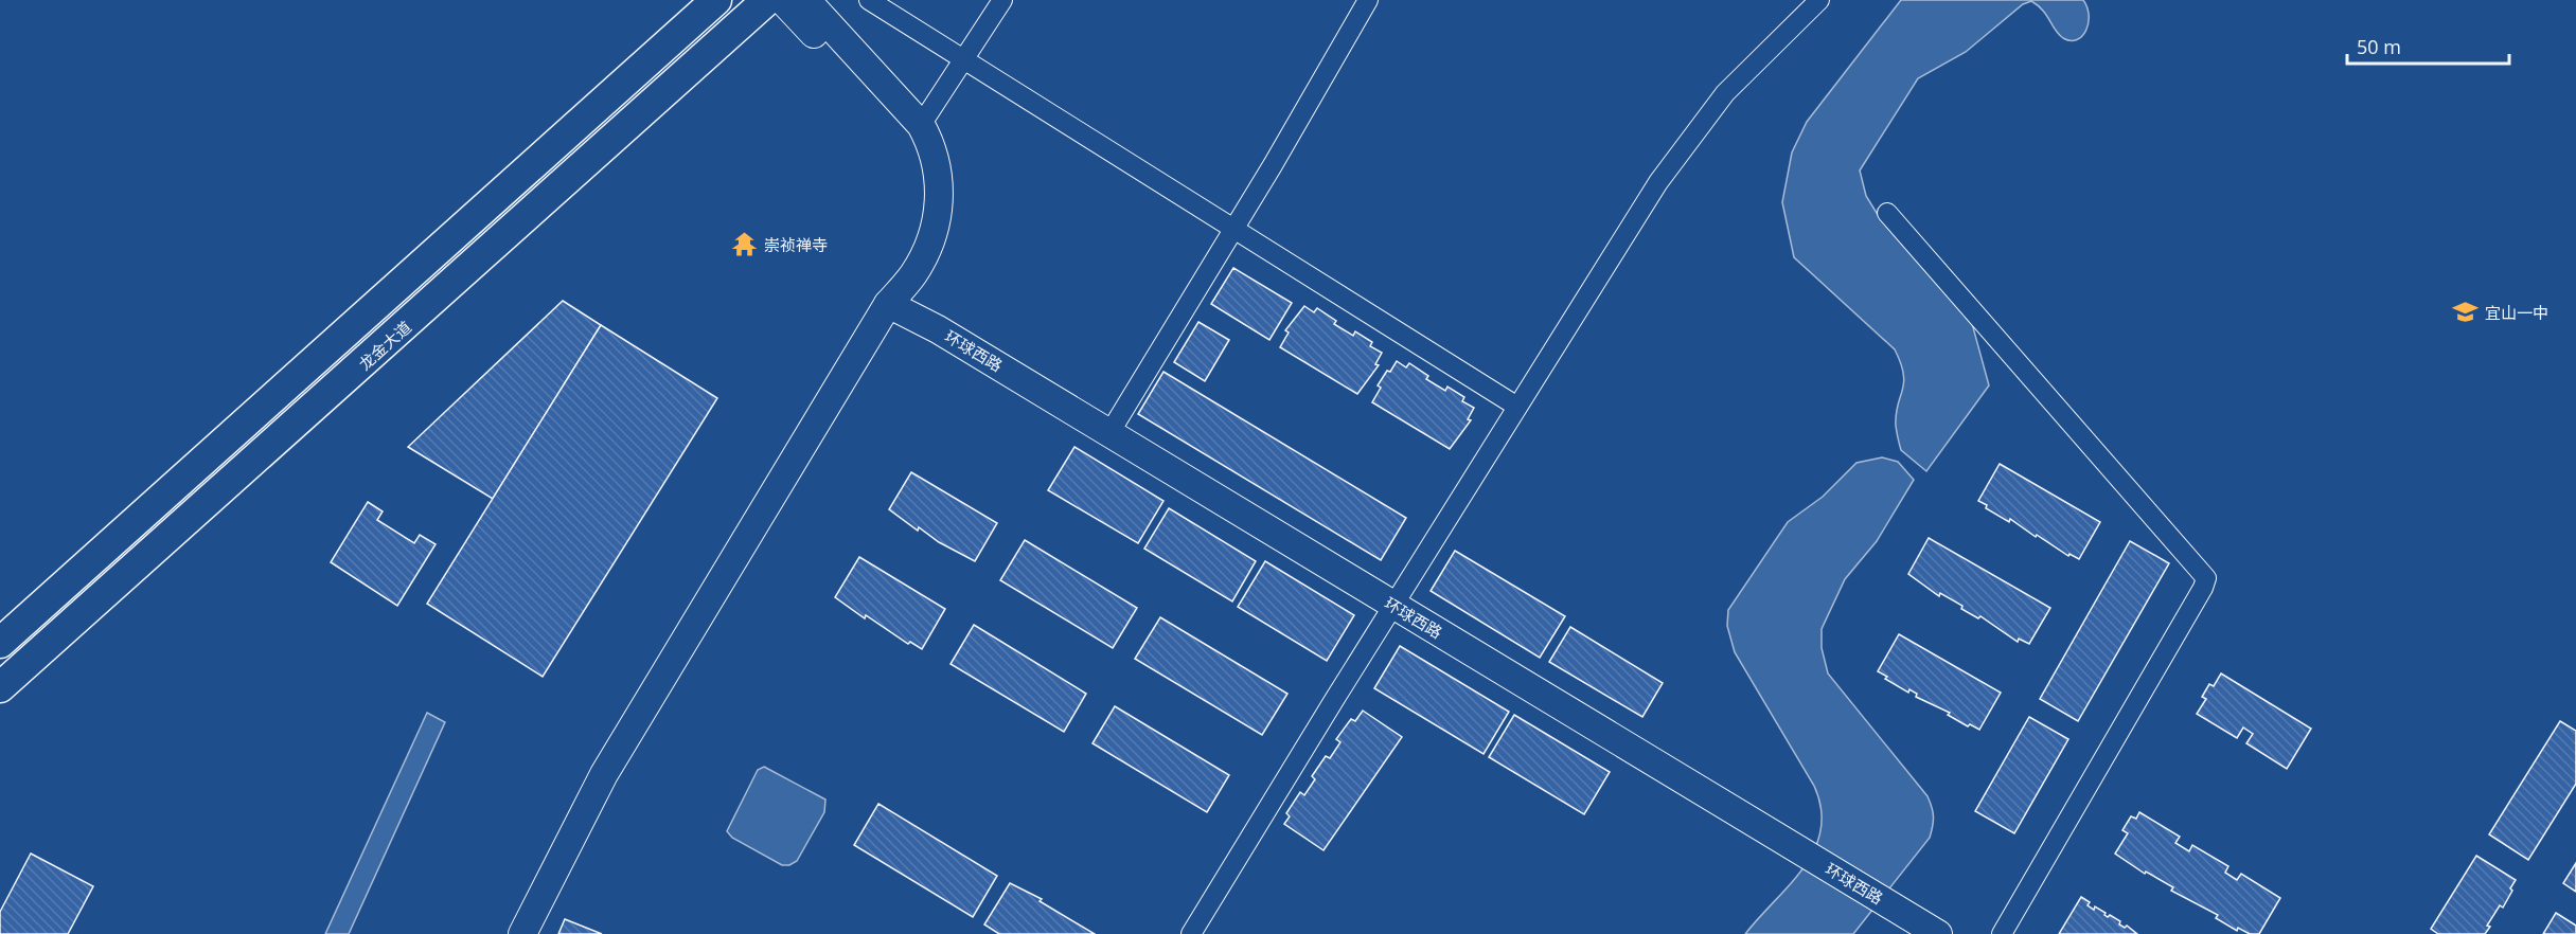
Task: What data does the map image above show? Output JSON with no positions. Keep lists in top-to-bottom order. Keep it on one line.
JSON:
{"streets":{"main road":["龙金大道"],"street":["环球西路"]},"places":{"temple":["崇祯禅寺"],"school or university":["宜山一中"]},"scale_bar":"50 m"}
